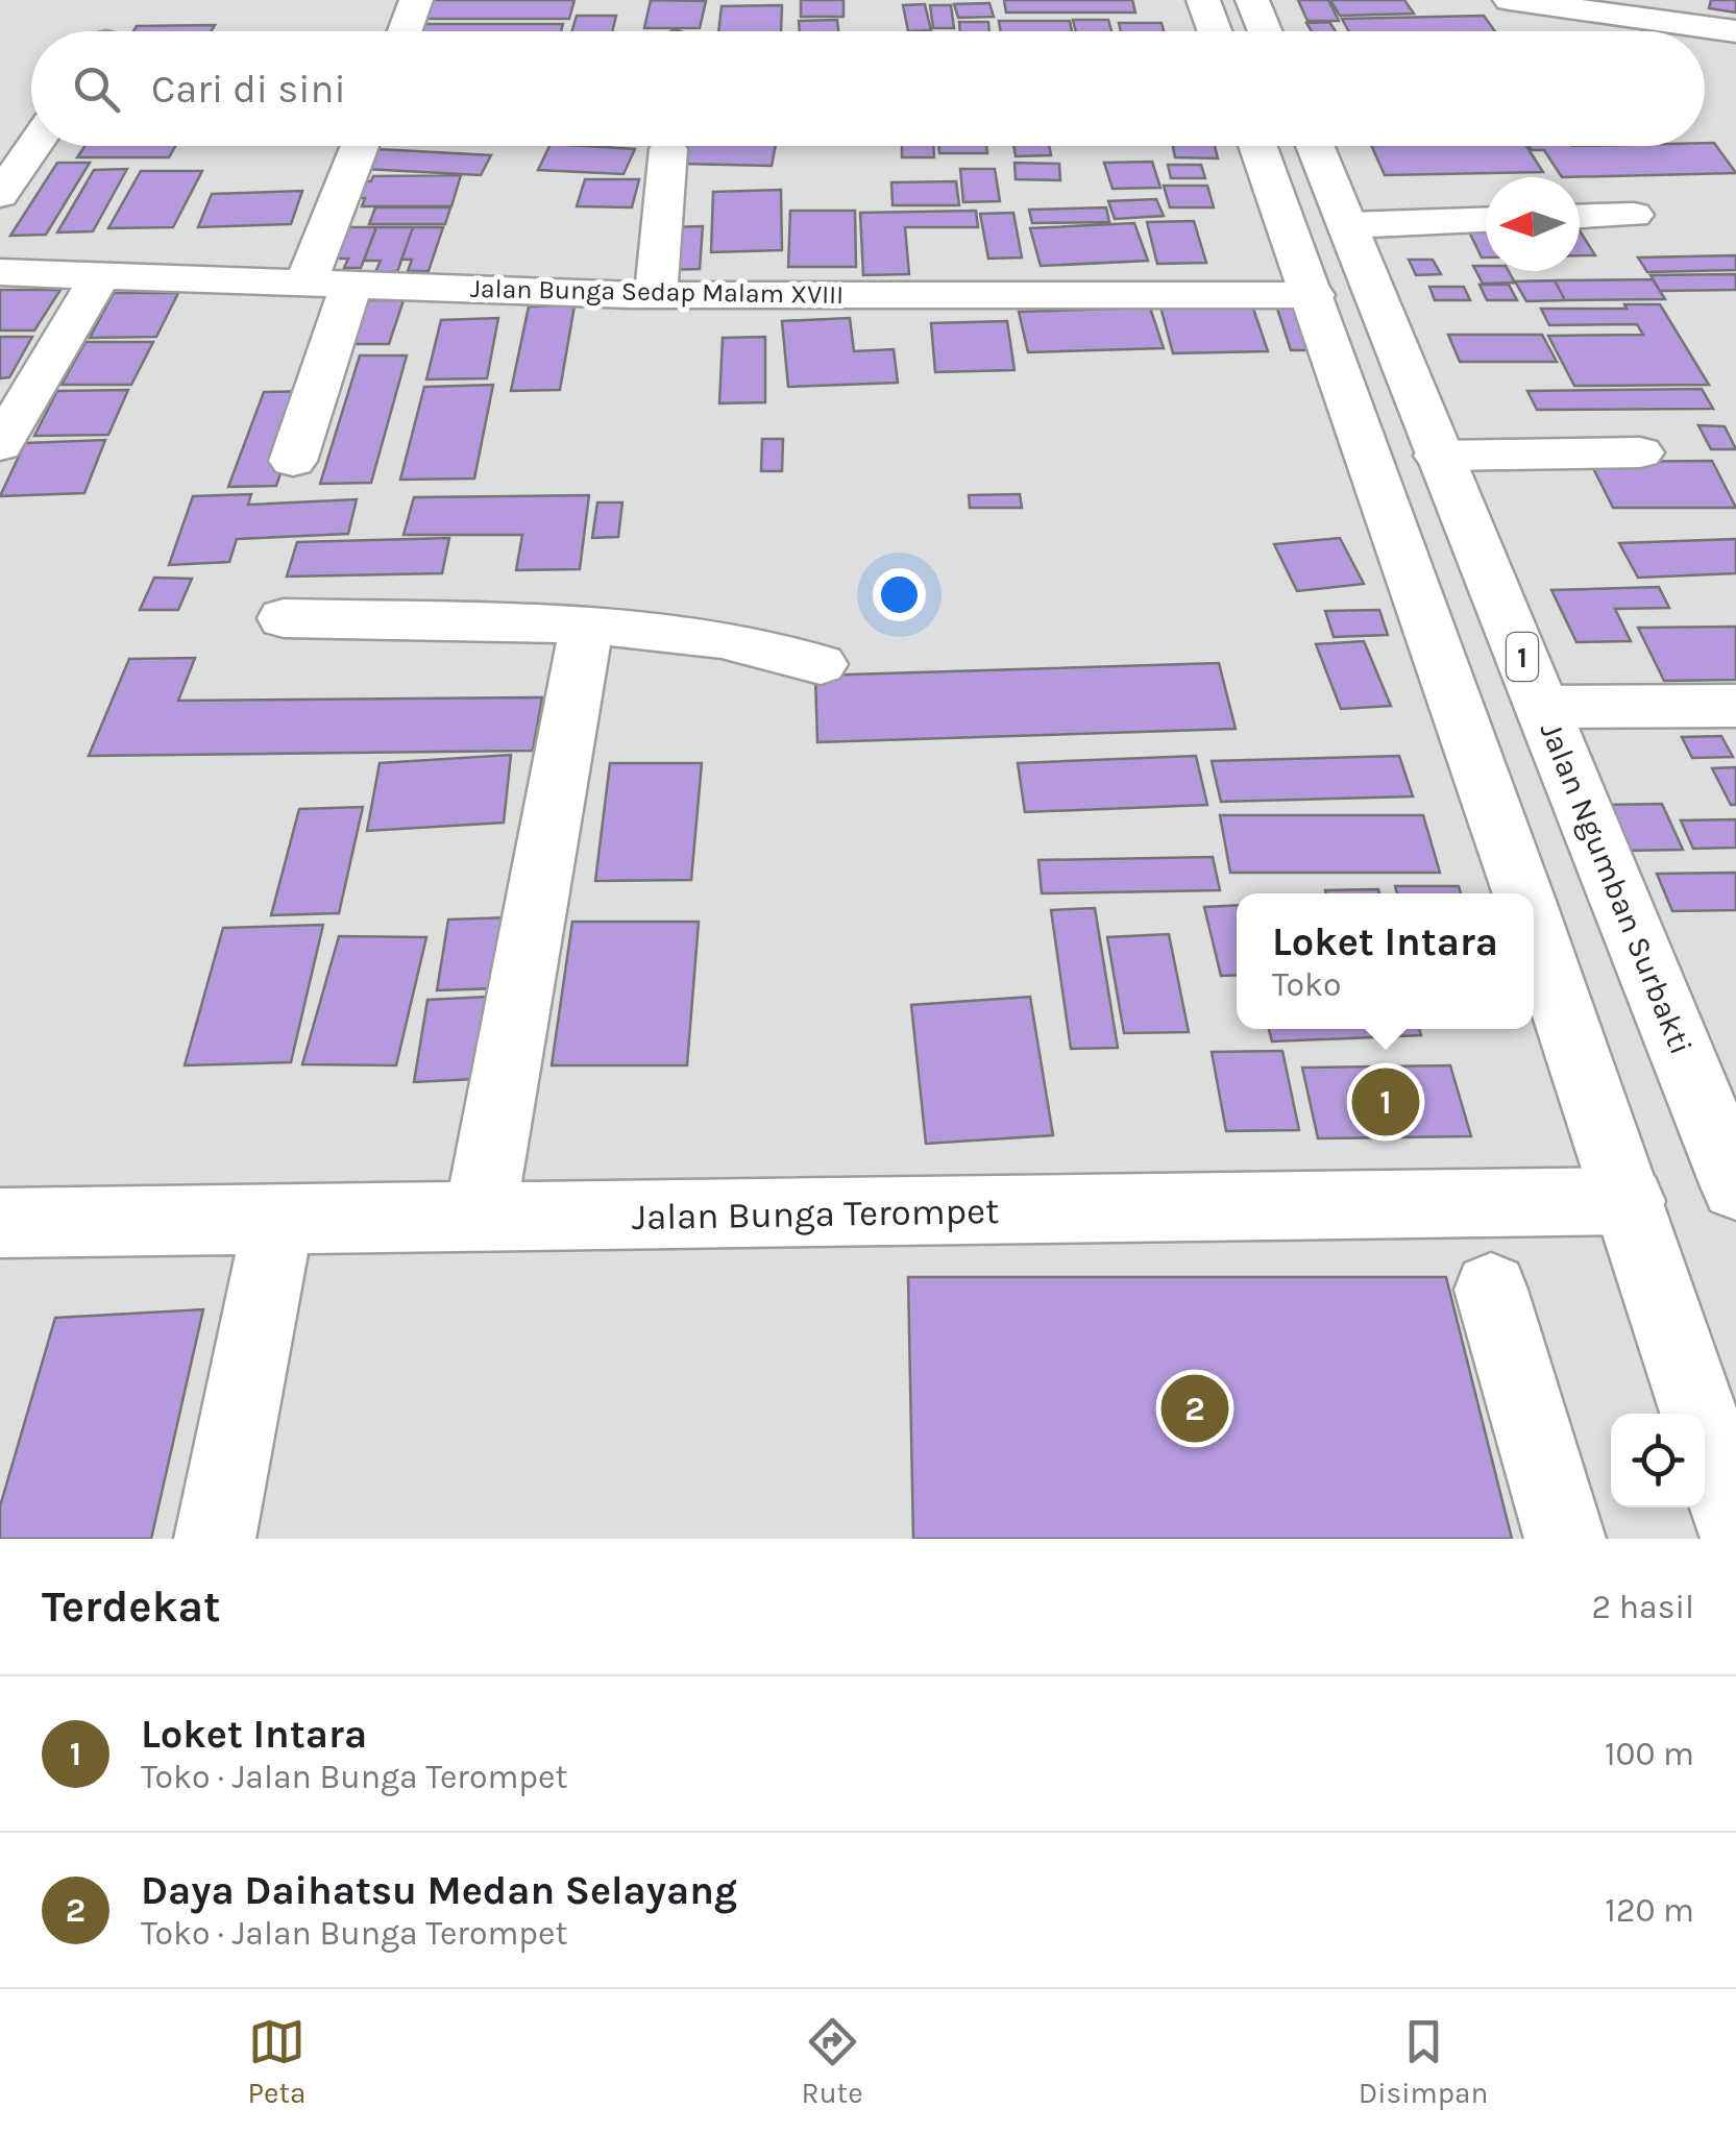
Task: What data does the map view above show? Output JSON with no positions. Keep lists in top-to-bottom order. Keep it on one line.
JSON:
{"streets":{"main road":["Jalan Bunga Sedap Malam XVIII","1","Jalan Ngumban Surbakti","Jalan Bunga Terompet"]},"north":"left","page":{"search":"Cari di sini","popup":["Loket Intara","Toko"],"pins":["1","2"],"heading":["Terdekat","2 hasil"],"list":[{"mark":"1","name":"Loket Intara","note":"Toko · Jalan Bunga Terompet","value":"100 m"},{"mark":"2","name":"Daya Daihatsu Medan Selayang","note":"Toko · Jalan Bunga Terompet","value":"120 m"}],"nav":["Peta","Rute","Disimpan"]}}
